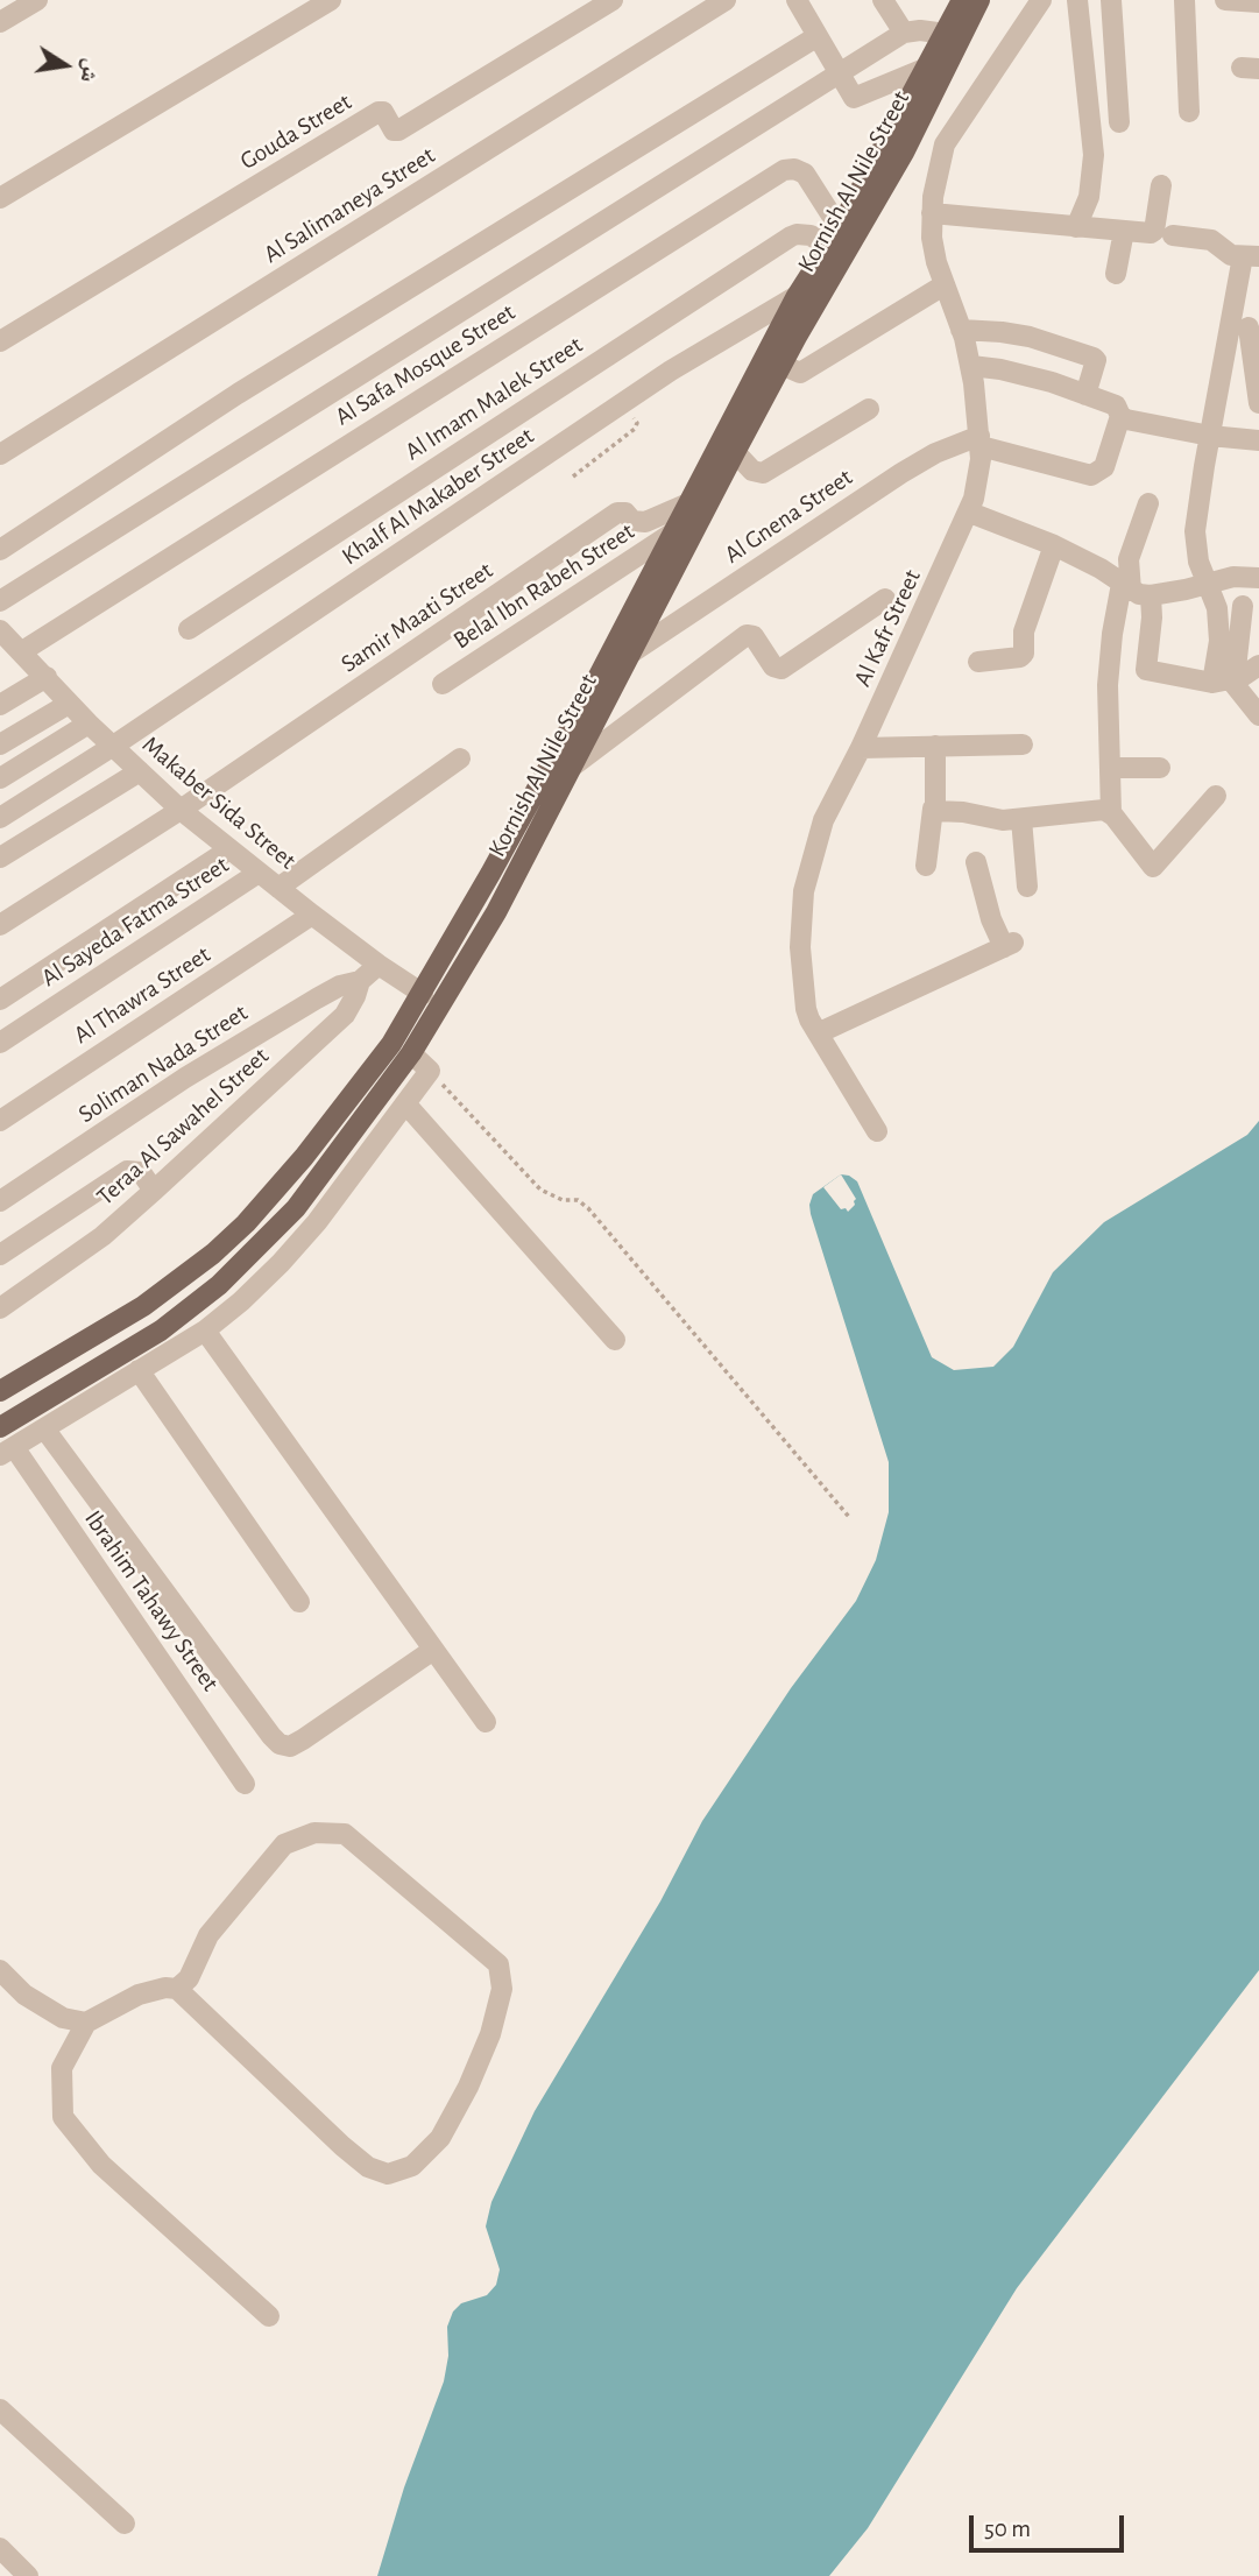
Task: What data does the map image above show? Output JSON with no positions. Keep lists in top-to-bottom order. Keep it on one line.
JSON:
{"streets":{"main road":["Kornish Al Nile Street"],"street":["Gouda Street","Al Salimaneya Street","Al Safa Mosque Street","Al Imam Malek Street","Khalf Al Makaber Street","Al Gnena Street","Belal Ibn Rabeh Street","Samir Maati Street","Al Kafr Street","Makaber Sida Street","Al Sayeda Fatma Street","Al Thawra Street","Soliman Nada Street","Teraa Al Sawahel Street","Ibrahim Tahawy Street"]},"crossings":[["Kornish Al Nile Street","Al Safa Mosque Street"],["Kornish Al Nile Street","Al Imam Malek Street"],["Kornish Al Nile Street","Khalf Al Makaber Street"],["Kornish Al Nile Street","Al Gnena Street"],["Kornish Al Nile Street","Belal Ibn Rabeh Street"],["Kornish Al Nile Street","Samir Maati Street"],["Kornish Al Nile Street","Makaber Sida Street"],["Al Safa Mosque Street","Makaber Sida Street"],["Khalf Al Makaber Street","Makaber Sida Street"],["Al Gnena Street","Al Kafr Street"],["Samir Maati Street","Makaber Sida Street"],["Makaber Sida Street","Al Sayeda Fatma Street"],["Makaber Sida Street","Al Thawra Street"],["Makaber Sida Street","Teraa Al Sawahel Street"],["Soliman Nada Street","Teraa Al Sawahel Street"]],"scale_bar":"50 m","north":"right"}
